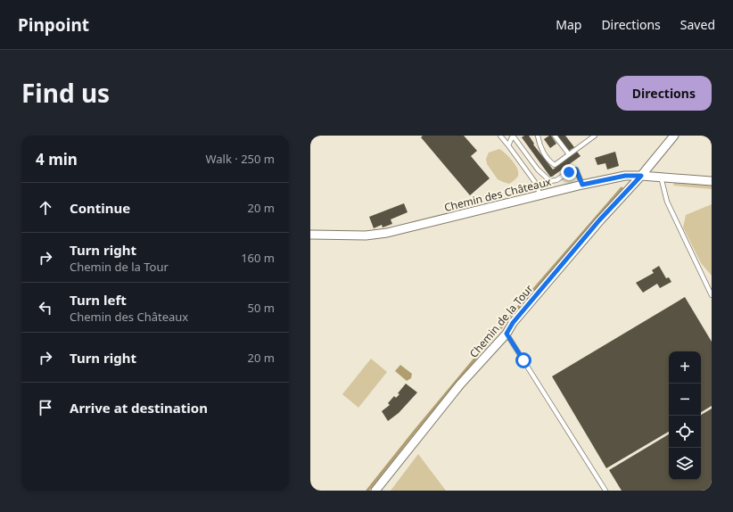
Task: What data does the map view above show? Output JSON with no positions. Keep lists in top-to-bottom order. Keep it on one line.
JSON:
{"streets":{"street":["Chemin des Châteaux","Chemin de la Tour"]},"crossings":[["Chemin des Châteaux","Chemin de la Tour"]],"page":{"header":"Pinpoint","nav":["Map","Directions","Saved"],"title":"Find us","buttons":"Directions","heading":["4 min","Walk · 250 m"],"list":[["Continue","20 m"],["Turn right","Chemin de la Tour","160 m"],["Turn left","Chemin des Châteaux","50 m"],["Turn right","20 m"],"Arrive at destination"],"map_buttons":["+","−"]}}
